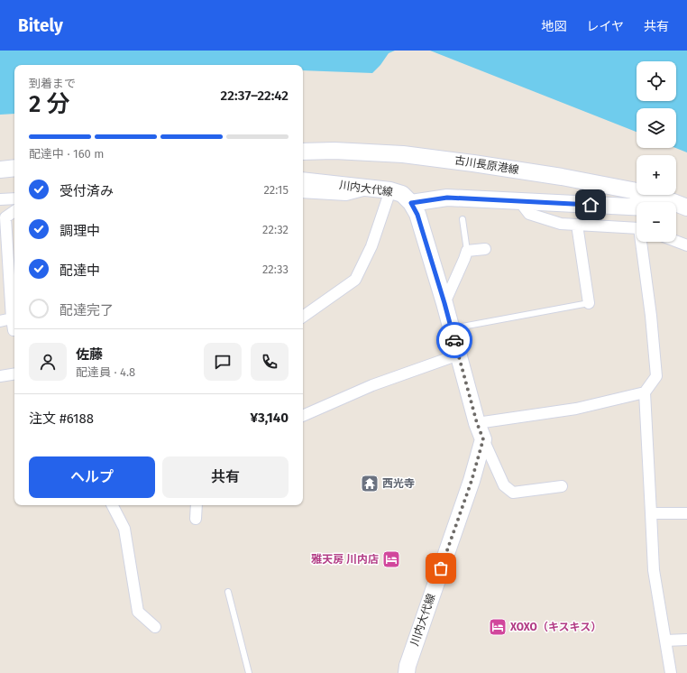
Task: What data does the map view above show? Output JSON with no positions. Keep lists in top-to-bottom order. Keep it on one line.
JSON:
{"streets":{"main road":["古川長原港線","川内大代線"]},"places":{"temple":["西光寺"],"hotel":["雅天房 川内店","XOXO（キスキス）"]},"page":{"header":"Bitely","nav":["地図","レイヤ","共有"],"map_buttons":["+","−"],"heading":["2 分","到着まで","22:37–22:42"],"panel":["佐藤","配達員 · 4.8","注文 #6188","¥3,140"],"bar":"配達中 · 160 m","list":[["受付済み","22:15"],["調理中","22:32"],["配達中","22:33"],"配達完了"],"buttons":["ヘルプ","共有"]}}
